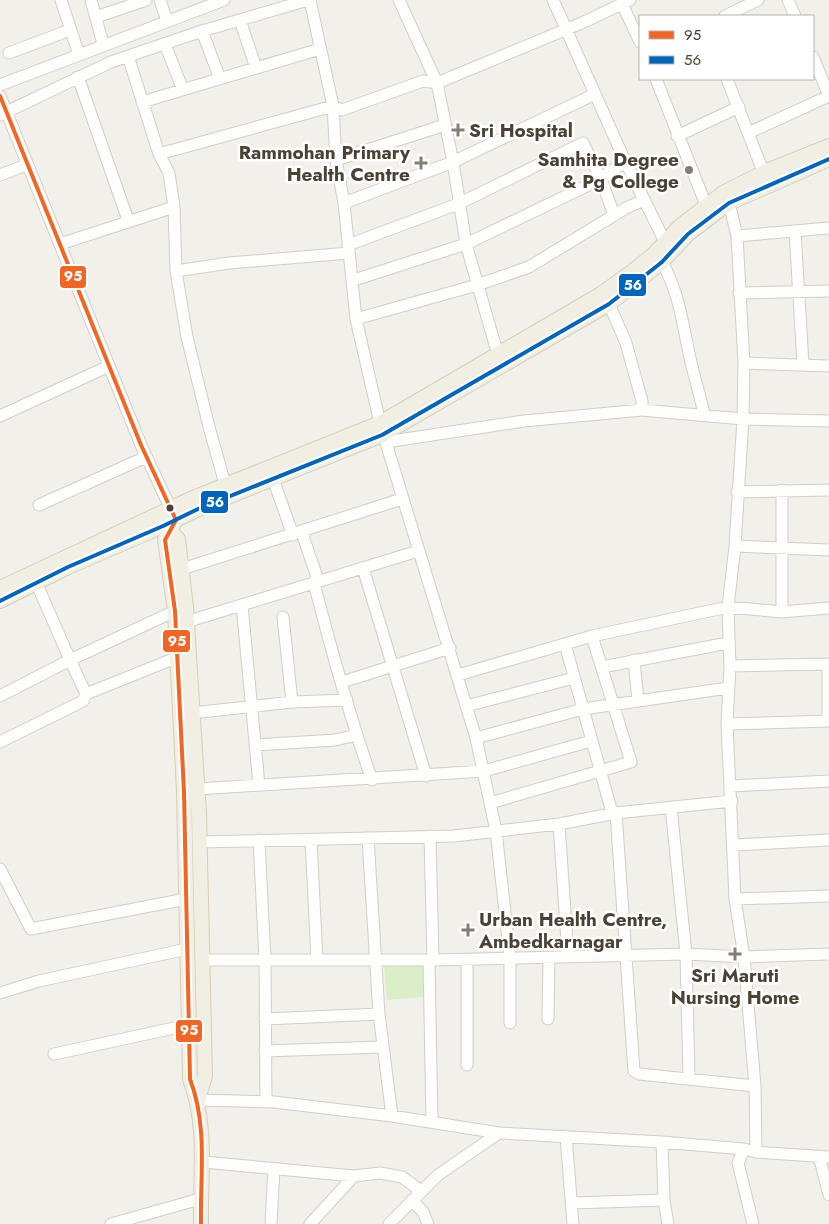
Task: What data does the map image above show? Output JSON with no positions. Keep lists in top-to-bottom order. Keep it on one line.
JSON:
{"places":{"health":["Sri Hospital","Rammohan Primary Health Centre","Urban Health Centre, Ambedkarnagar","Sri Maruti Nursing Home"],"other":["Samhita Degree & Pg College"]},"lines":["transit line 95","transit line 56"],"legend":["95","56"]}
